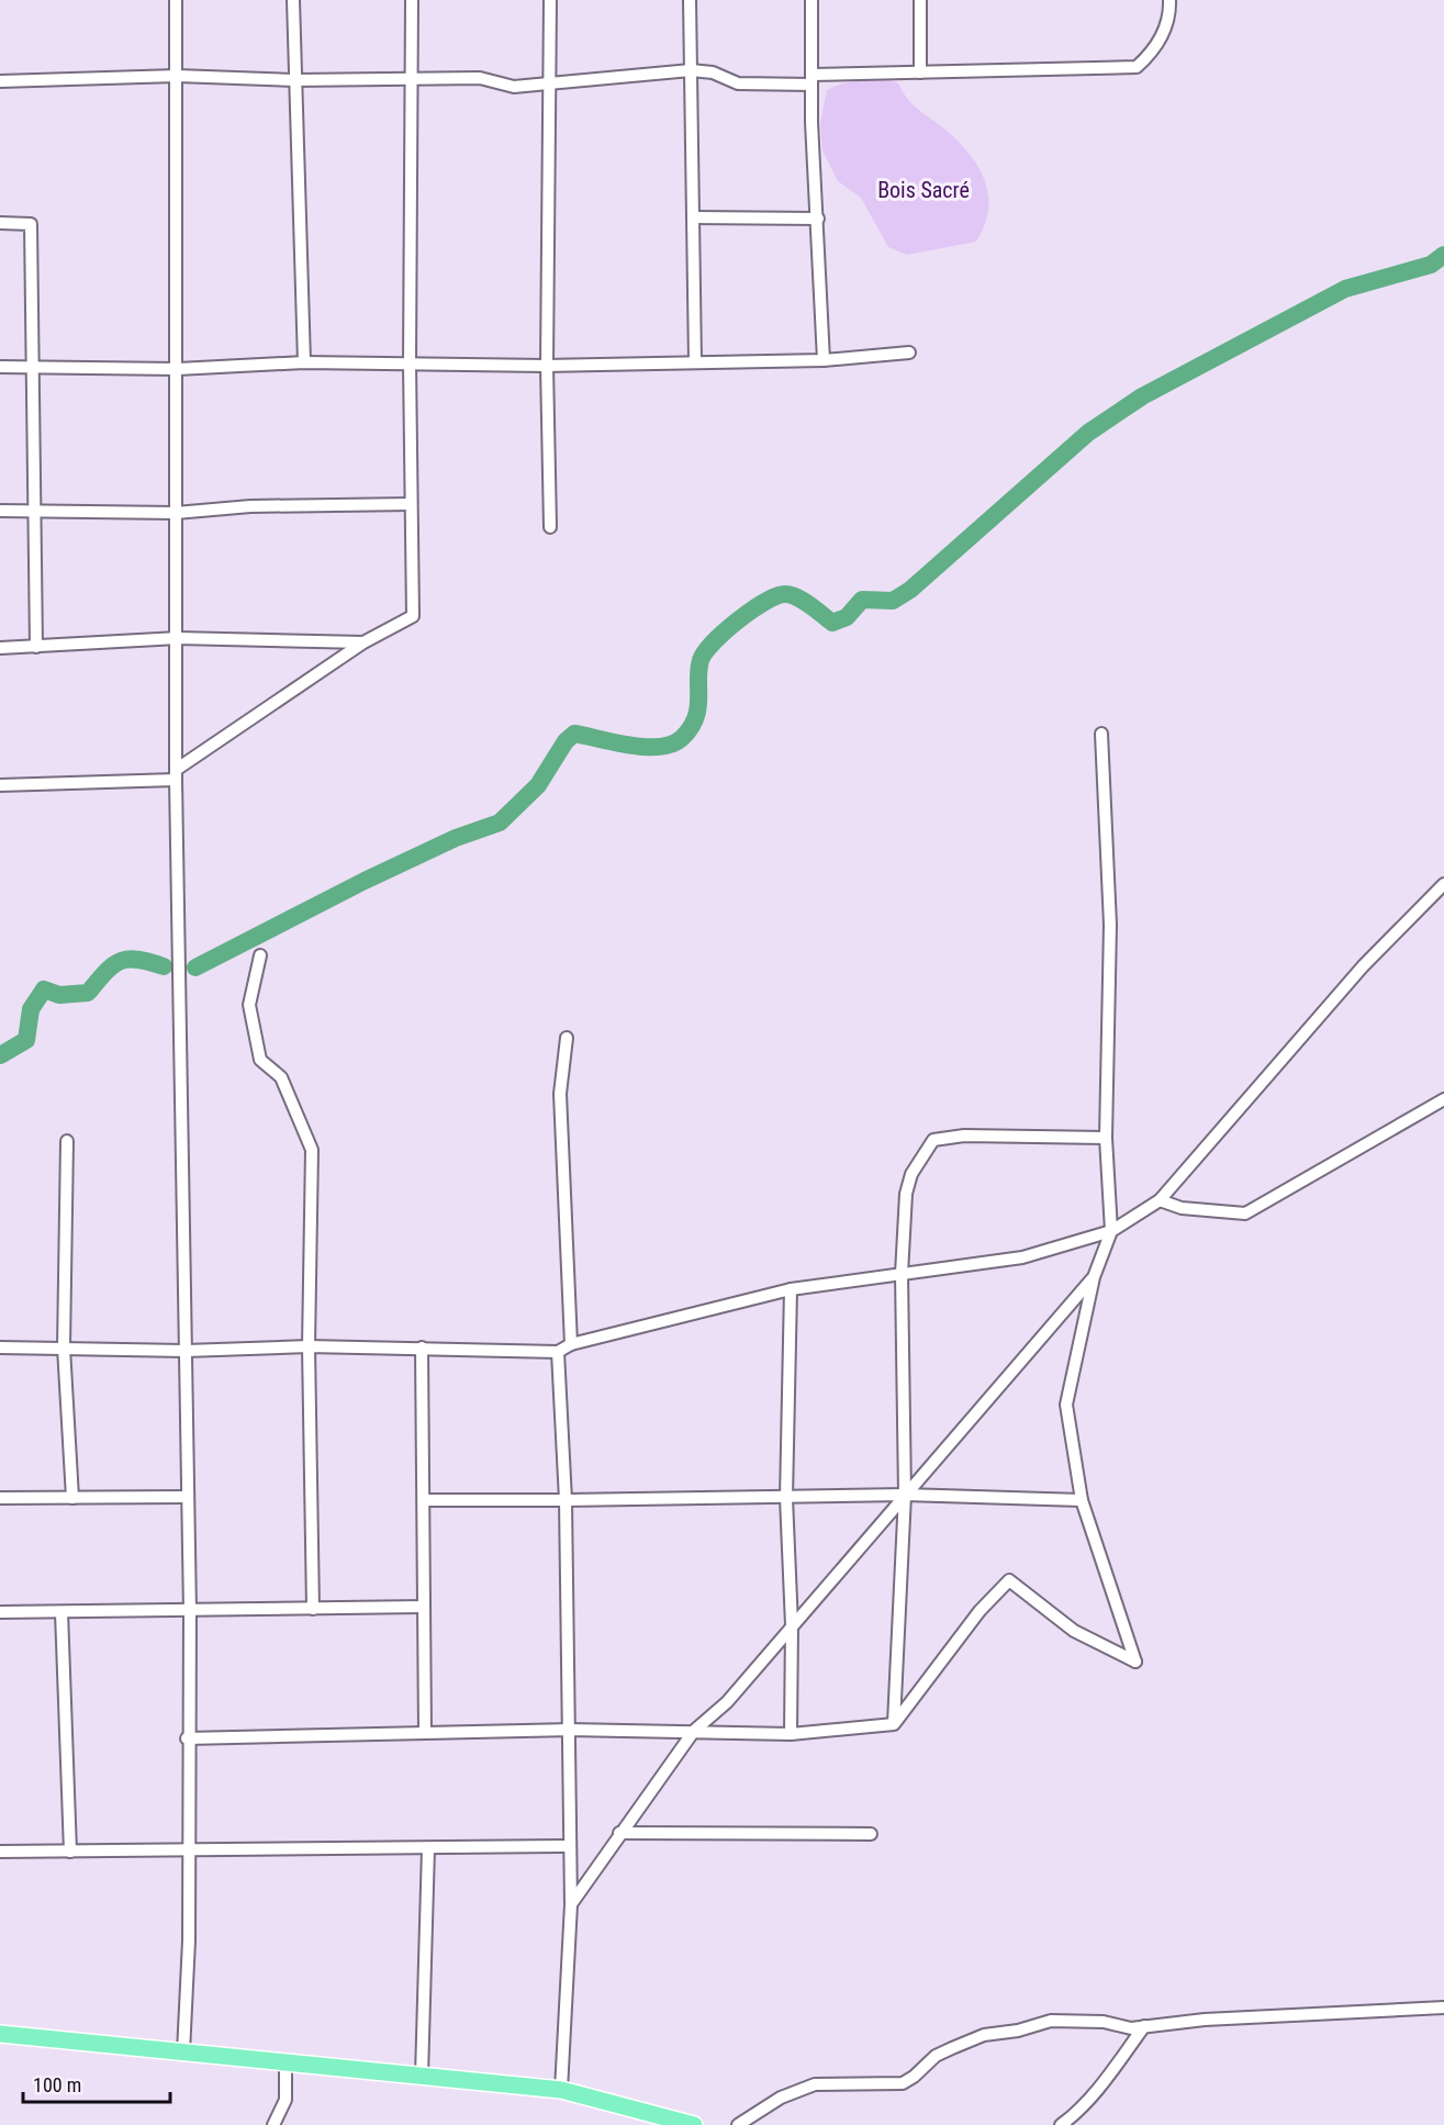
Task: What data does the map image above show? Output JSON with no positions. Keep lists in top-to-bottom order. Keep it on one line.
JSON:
{"parks":["Bois Sacré"],"scale_bar":"100 m"}
